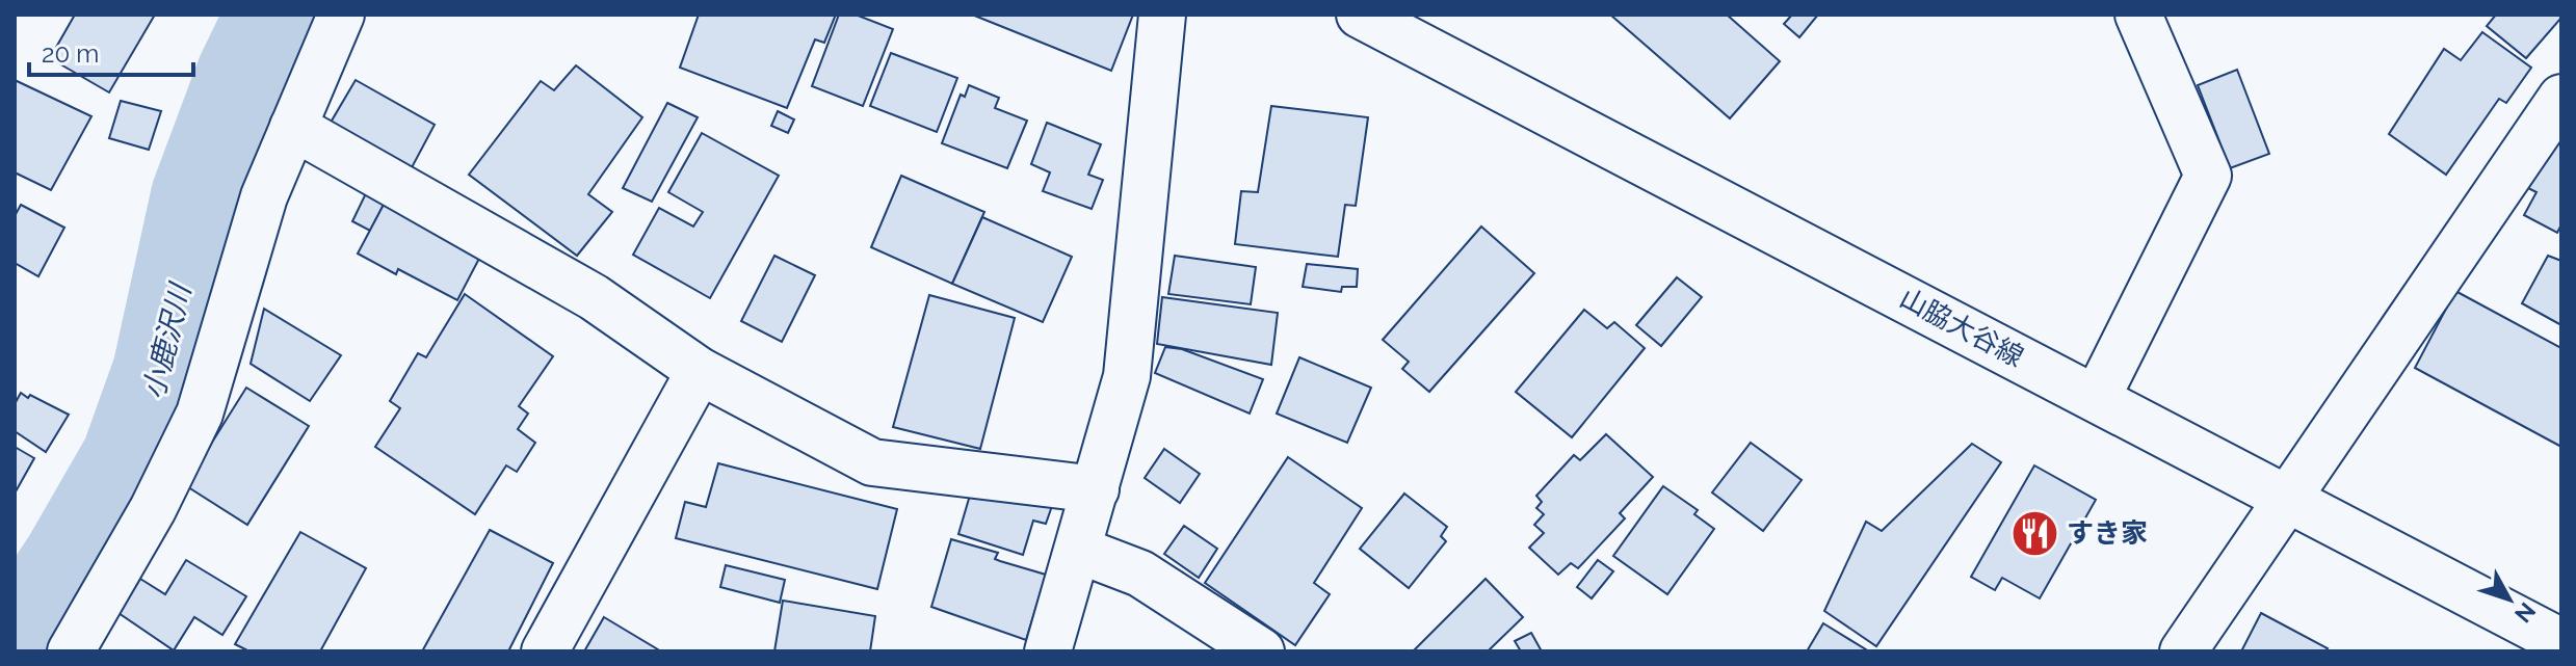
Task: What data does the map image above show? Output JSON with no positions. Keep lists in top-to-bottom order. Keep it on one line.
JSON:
{"streets":{"street":["山脇大谷線"]},"water":["小鹿沢川"],"places":{"restaurant":["すき家"]},"scale_bar":"20 m","north":"bottom right"}
